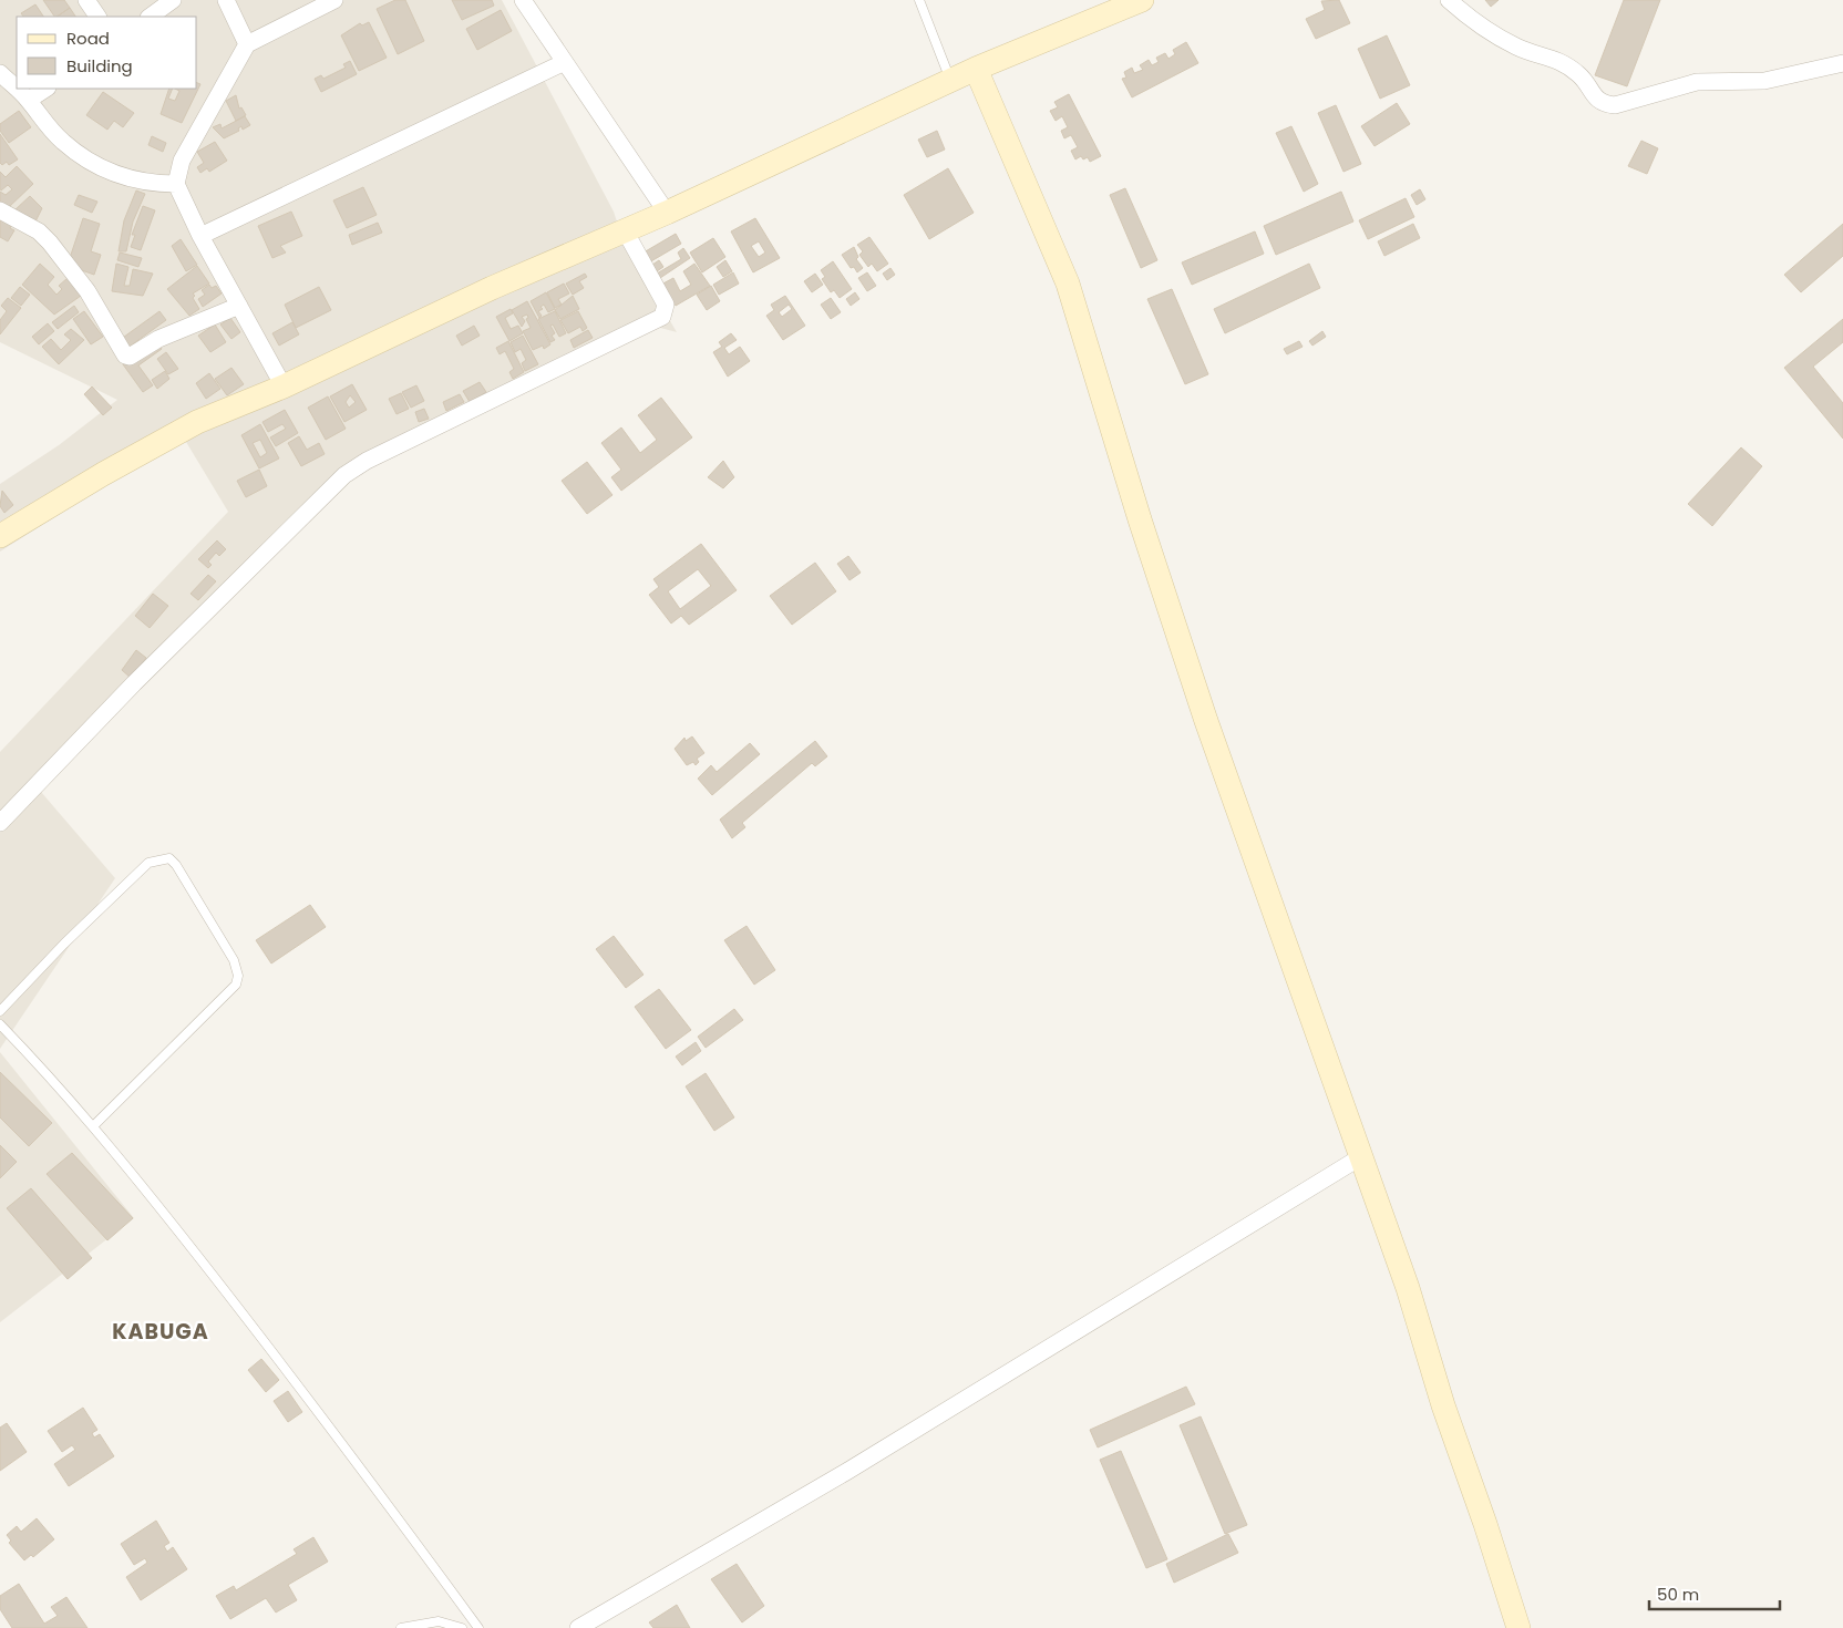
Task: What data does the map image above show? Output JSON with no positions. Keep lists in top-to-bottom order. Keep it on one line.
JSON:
{"districts":["KABUGA"],"legend":["Road","Building"],"scale_bar":"50 m"}
